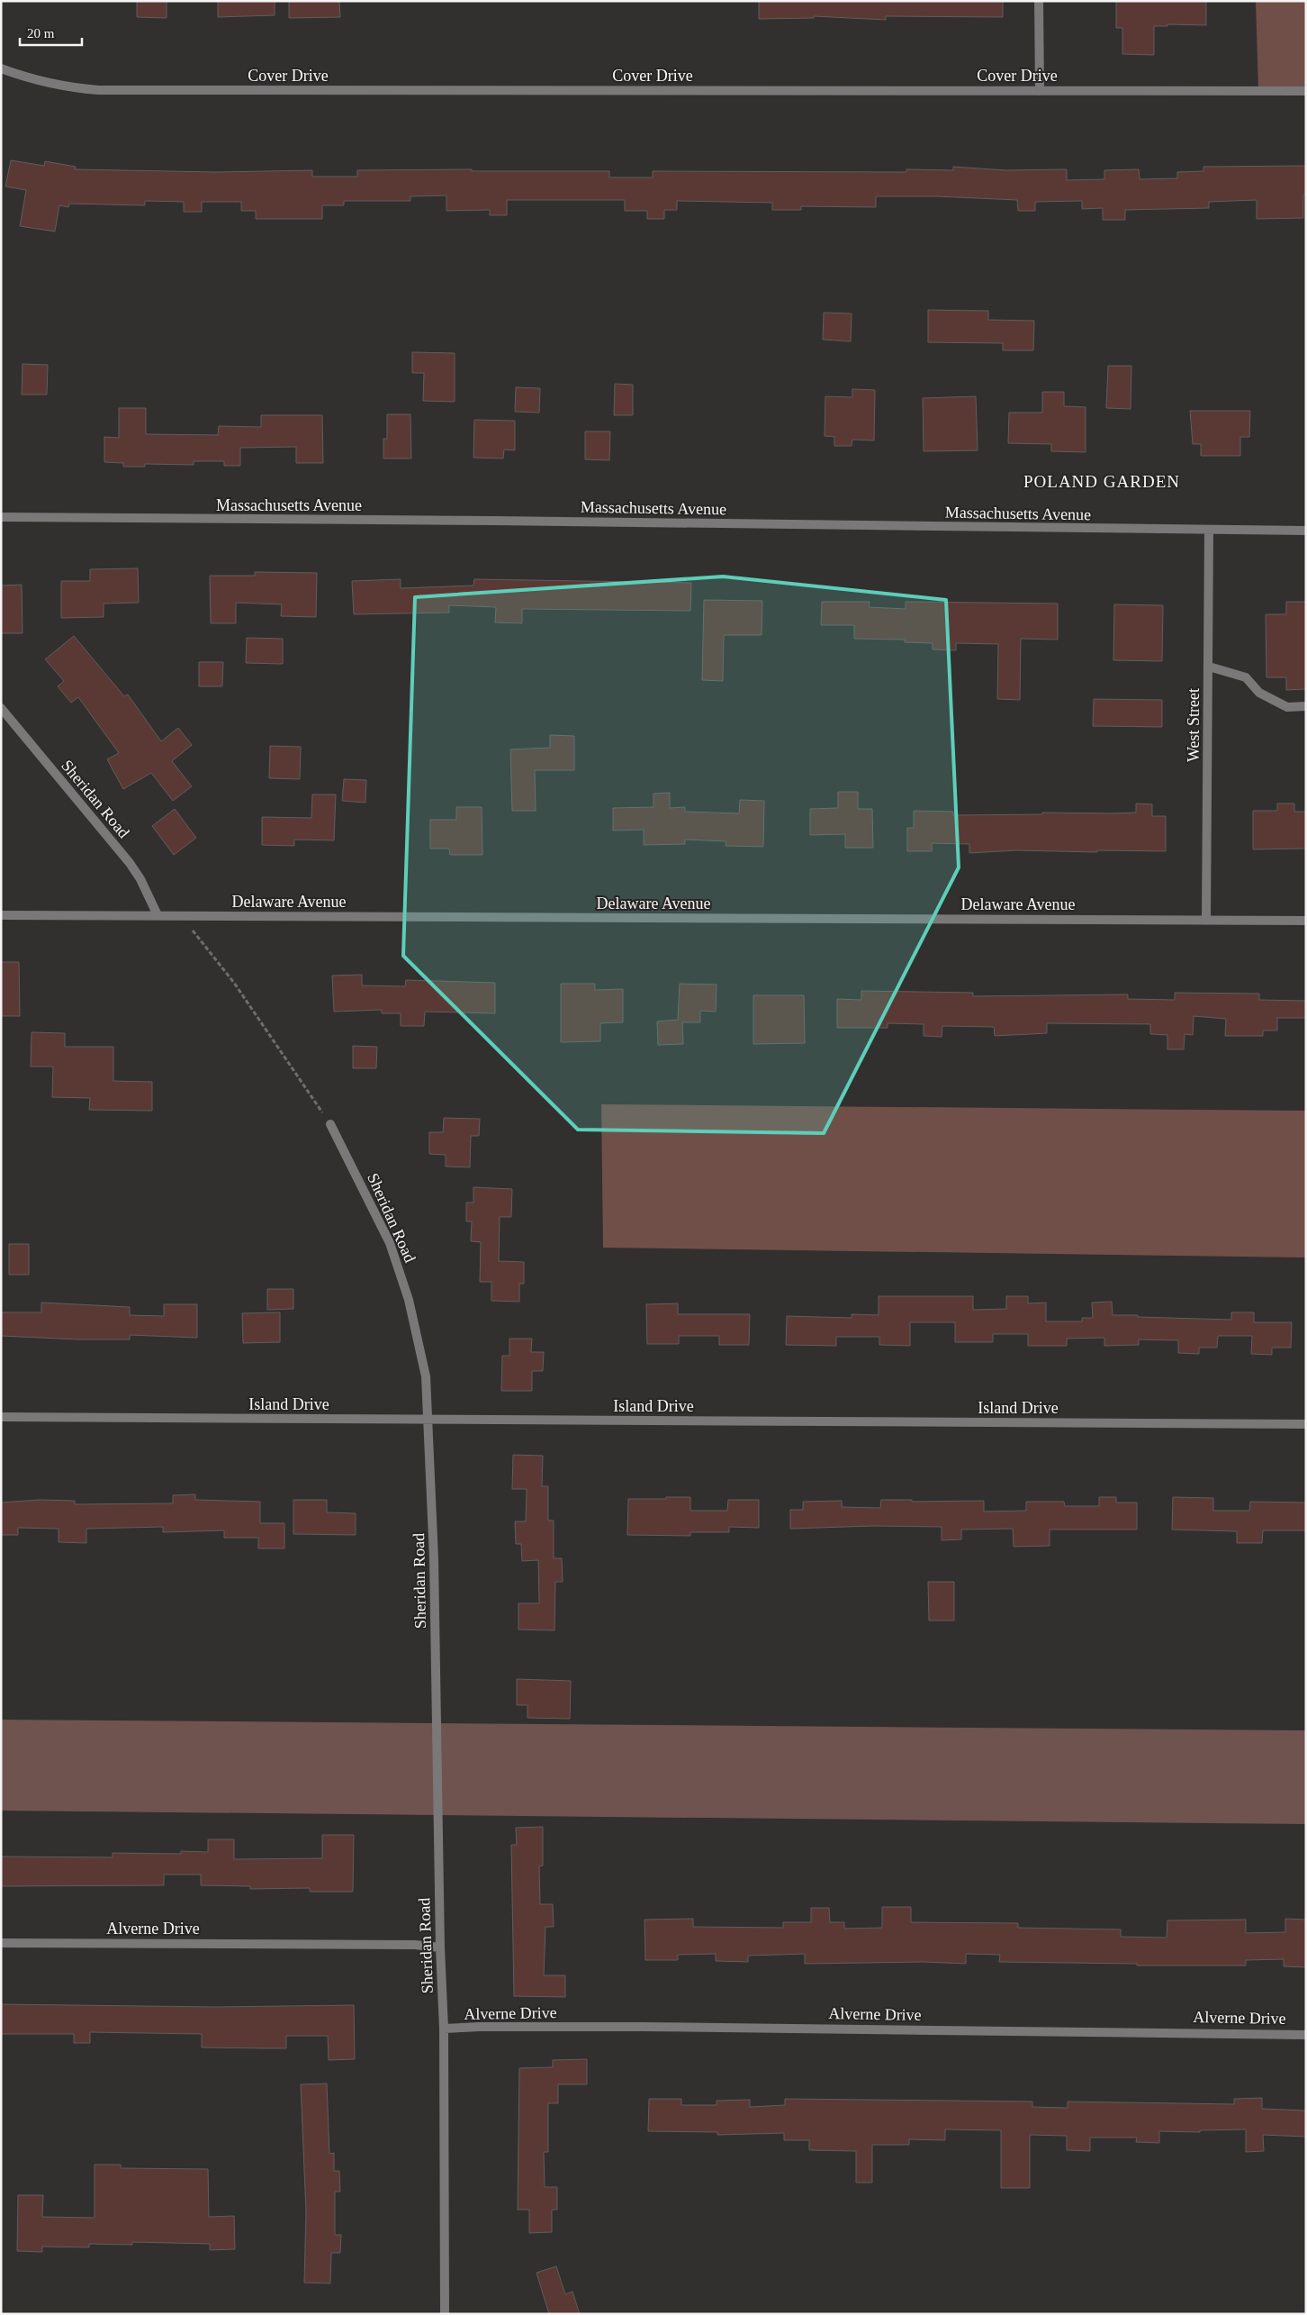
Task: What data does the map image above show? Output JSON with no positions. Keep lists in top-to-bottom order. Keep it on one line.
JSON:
{"streets":{"street":["Cover Drive","Massachusetts Avenue","West Street","Sheridan Road","Delaware Avenue","Island Drive","Alverne Drive"]},"crossings":[["Massachusetts Avenue","West Street"],["West Street","Delaware Avenue"],["Sheridan Road","Delaware Avenue"],["Sheridan Road","Island Drive"],["Sheridan Road","Alverne Drive"]],"districts":["POLAND GARDEN"],"scale_bar":"20 m"}
